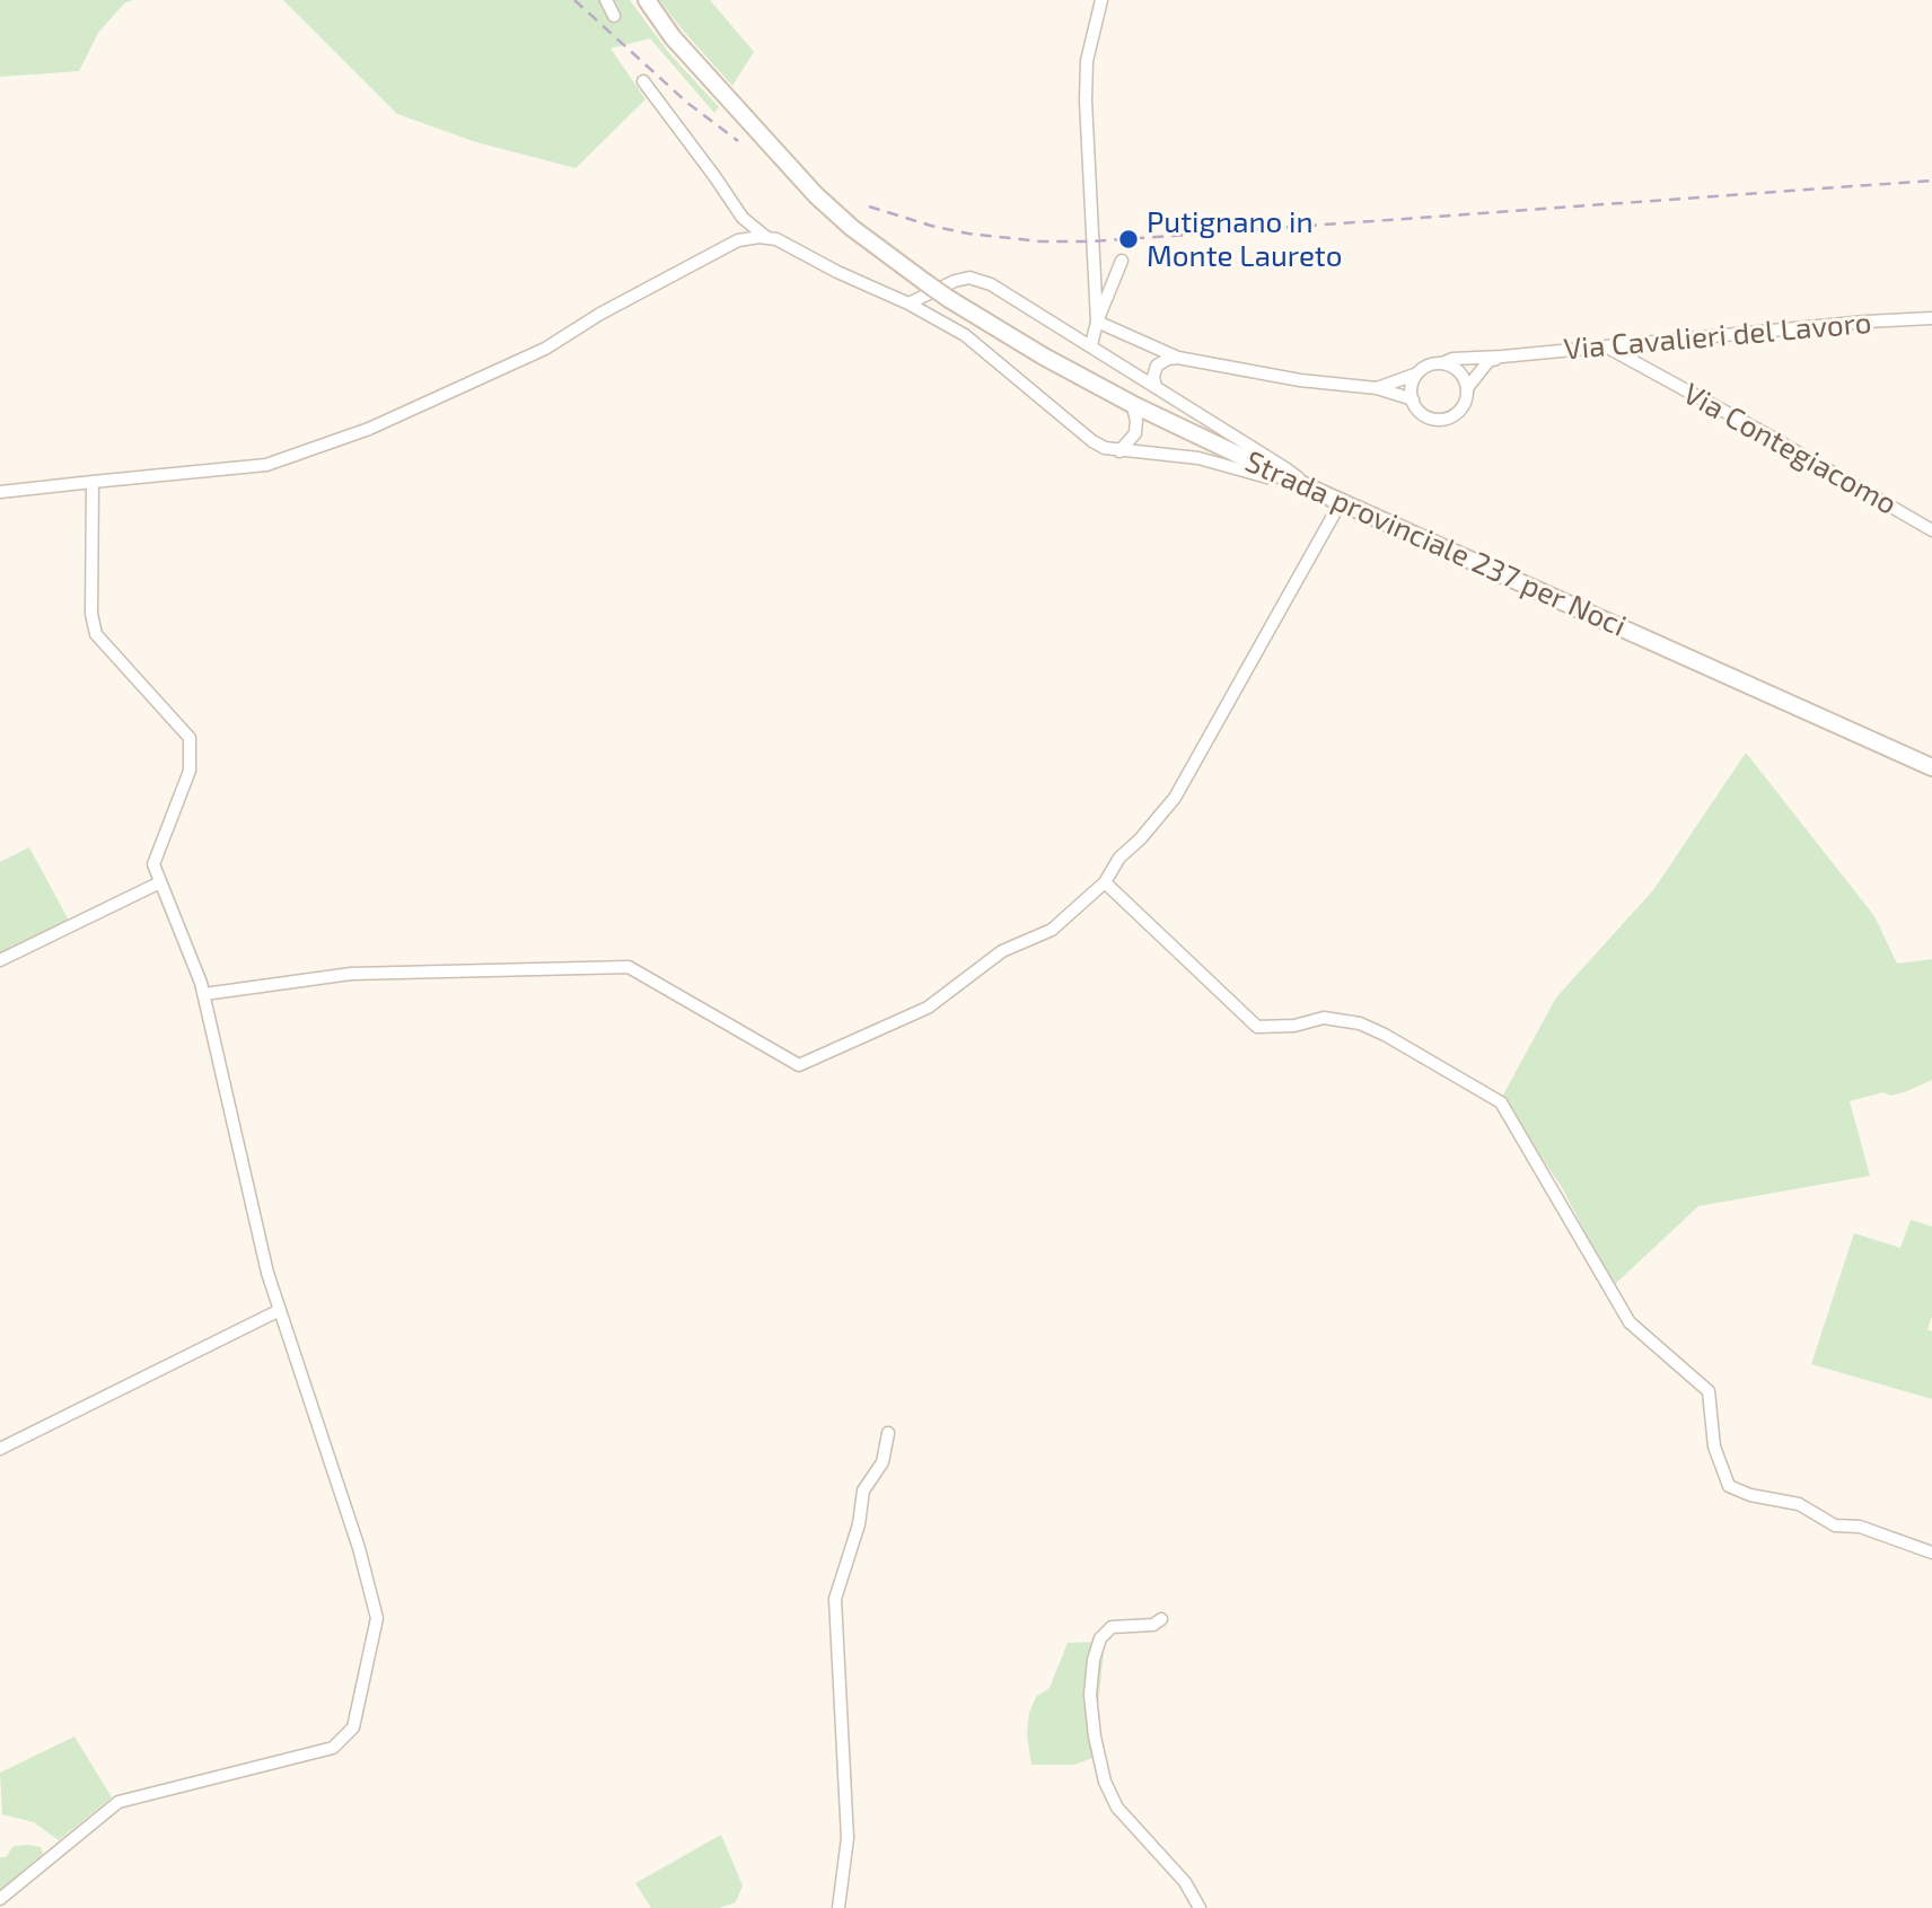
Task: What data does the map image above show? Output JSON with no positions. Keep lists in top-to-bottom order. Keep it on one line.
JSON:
{"streets":{"main road":["Strada provinciale 237 per Noci"],"street":["Via Cavalieri del Lavoro","Via Contegiacomo"]},"crossings":[["Via Cavalieri del Lavoro","Via Contegiacomo"]],"places":["Putignano in Monte Laureto"]}
